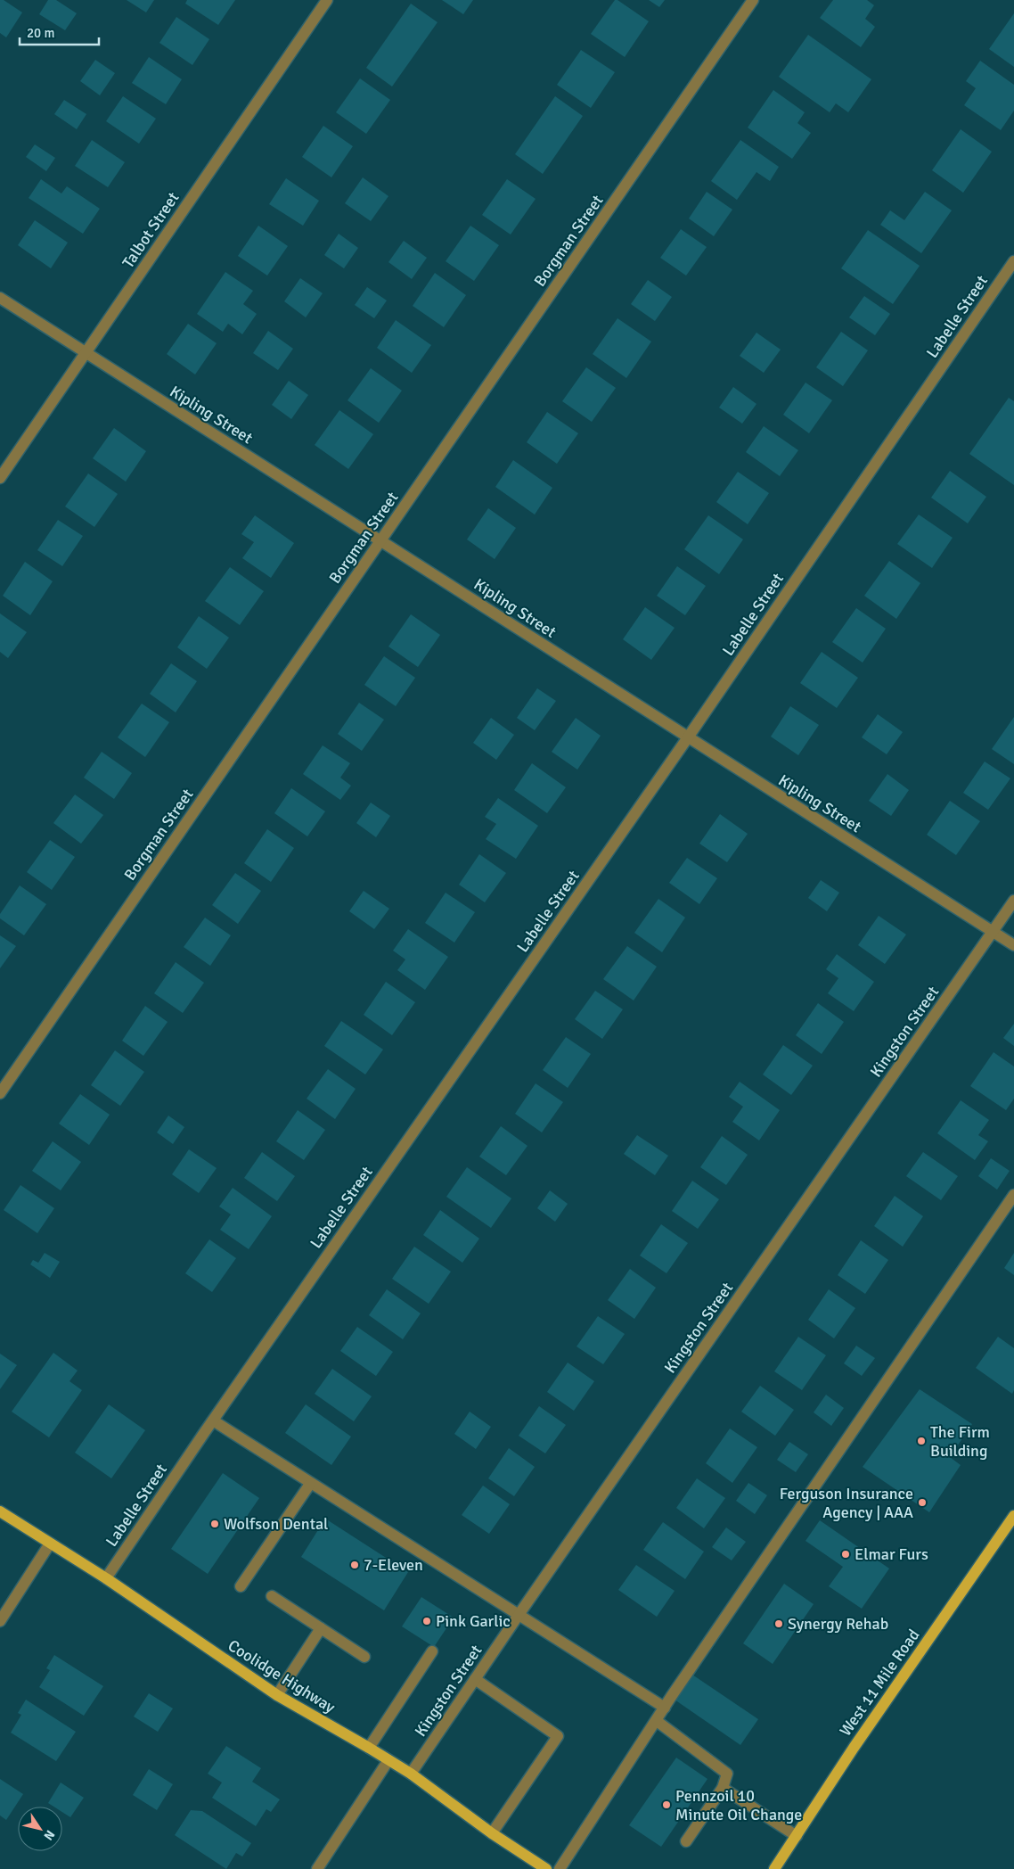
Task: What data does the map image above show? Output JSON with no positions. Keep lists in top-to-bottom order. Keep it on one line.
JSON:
{"streets":{"main road":["Coolidge Highway","West 11 Mile Road"],"street":["Talbot Street","Borgman Street","Labelle Street","Kipling Street","Kingston Street"]},"crossings":[["Talbot Street","Kipling Street"],["Borgman Street","Kipling Street"],["Labelle Street","Kipling Street"],["Labelle Street","Coolidge Highway"],["Kipling Street","Kingston Street"],["Kingston Street","Coolidge Highway"]],"places":["The Firm Building","Ferguson Insurance Agency | AAA","Wolfson Dental","Elmar Furs","7-Eleven","Pink Garlic","Synergy Rehab","Pennzoil 10 Minute Oil Change"],"scale_bar":"20 m","north":"bottom right"}
